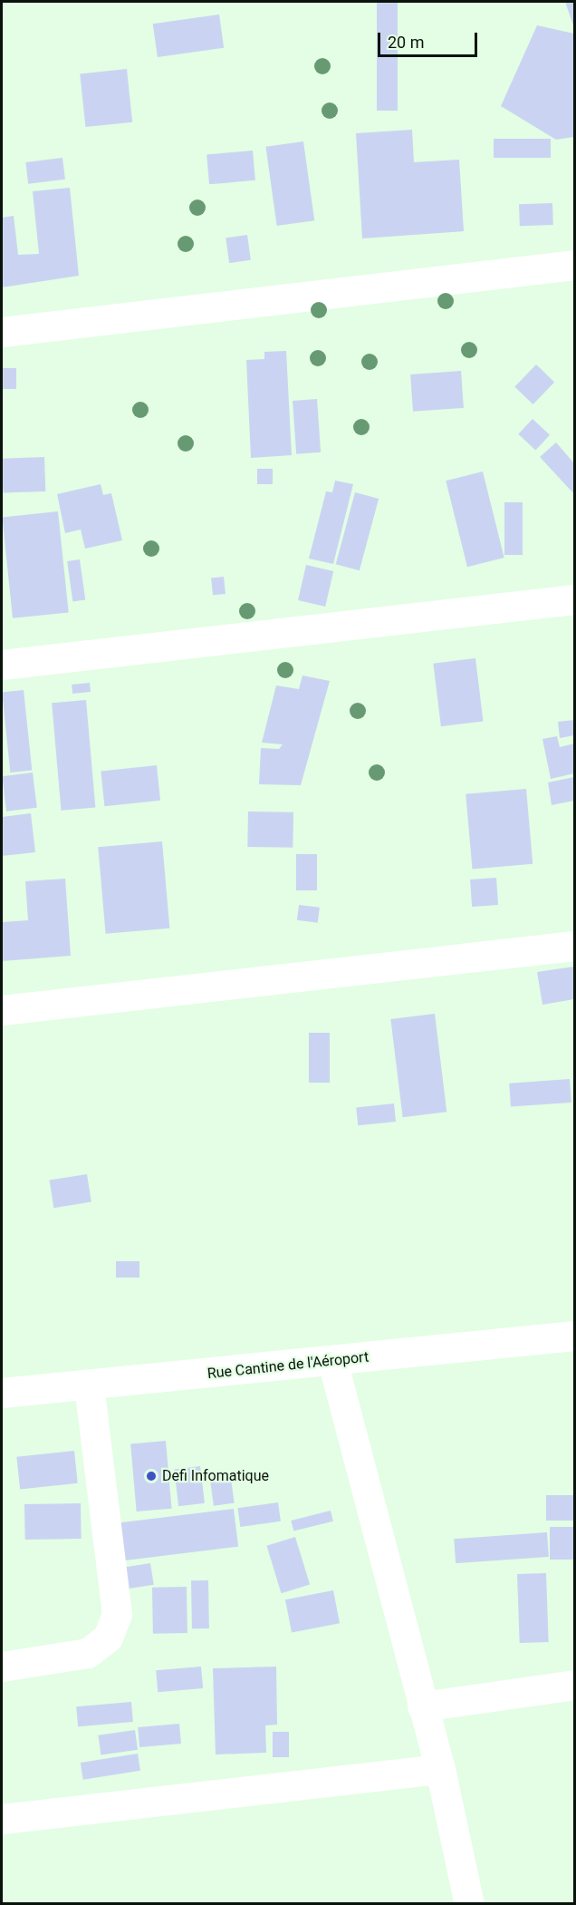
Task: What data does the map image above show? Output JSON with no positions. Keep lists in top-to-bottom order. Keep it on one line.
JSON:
{"streets":{"street":["Rue Cantine de l'Aéroport"]},"places":["Defi Infomatique"],"scale_bar":"20 m"}
